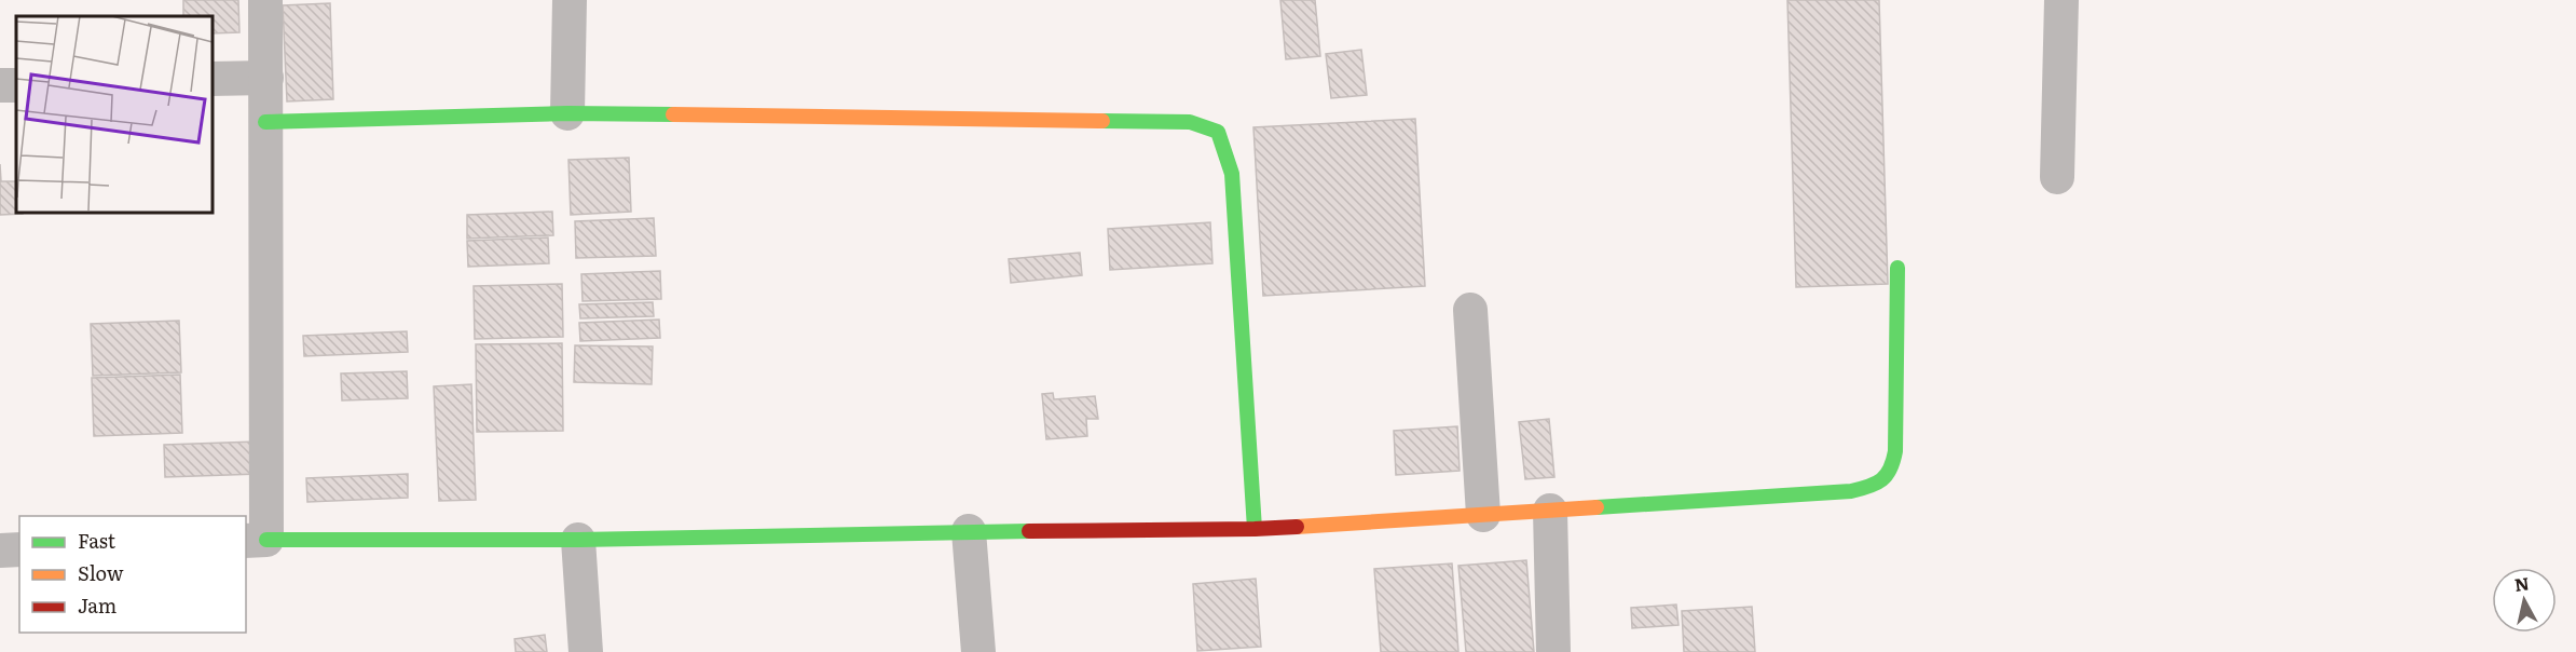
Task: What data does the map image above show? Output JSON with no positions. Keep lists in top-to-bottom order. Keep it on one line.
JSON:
{"legend":["Fast","Slow","Jam"],"north":"top"}
